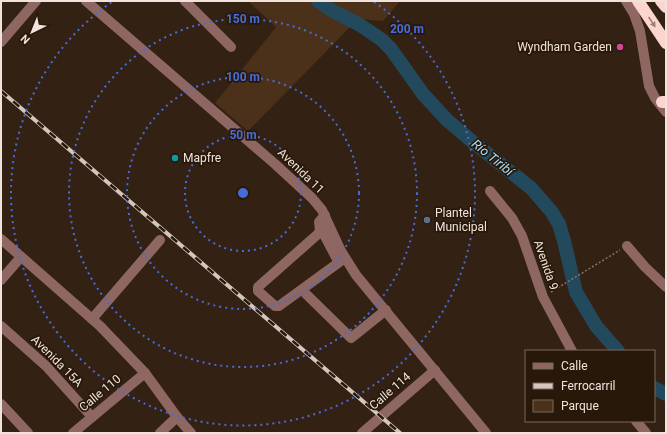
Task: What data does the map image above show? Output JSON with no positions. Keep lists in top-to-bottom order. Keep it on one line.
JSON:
{"streets":{"street":["Avenida 11","Avenida 9","Avenida 15A","Calle 114","Calle 110"]},"crossings":[["Avenida 11","Calle 114"],["Avenida 15A","Calle 110"]],"water":["Río Tiribí"],"places":["Wyndham Garden","Mapfre","Plantel Municipal"],"legend":["Calle","Ferrocarril","Parque"],"north":"bottom left","rings":["150 m","200 m","100 m","50 m"]}
